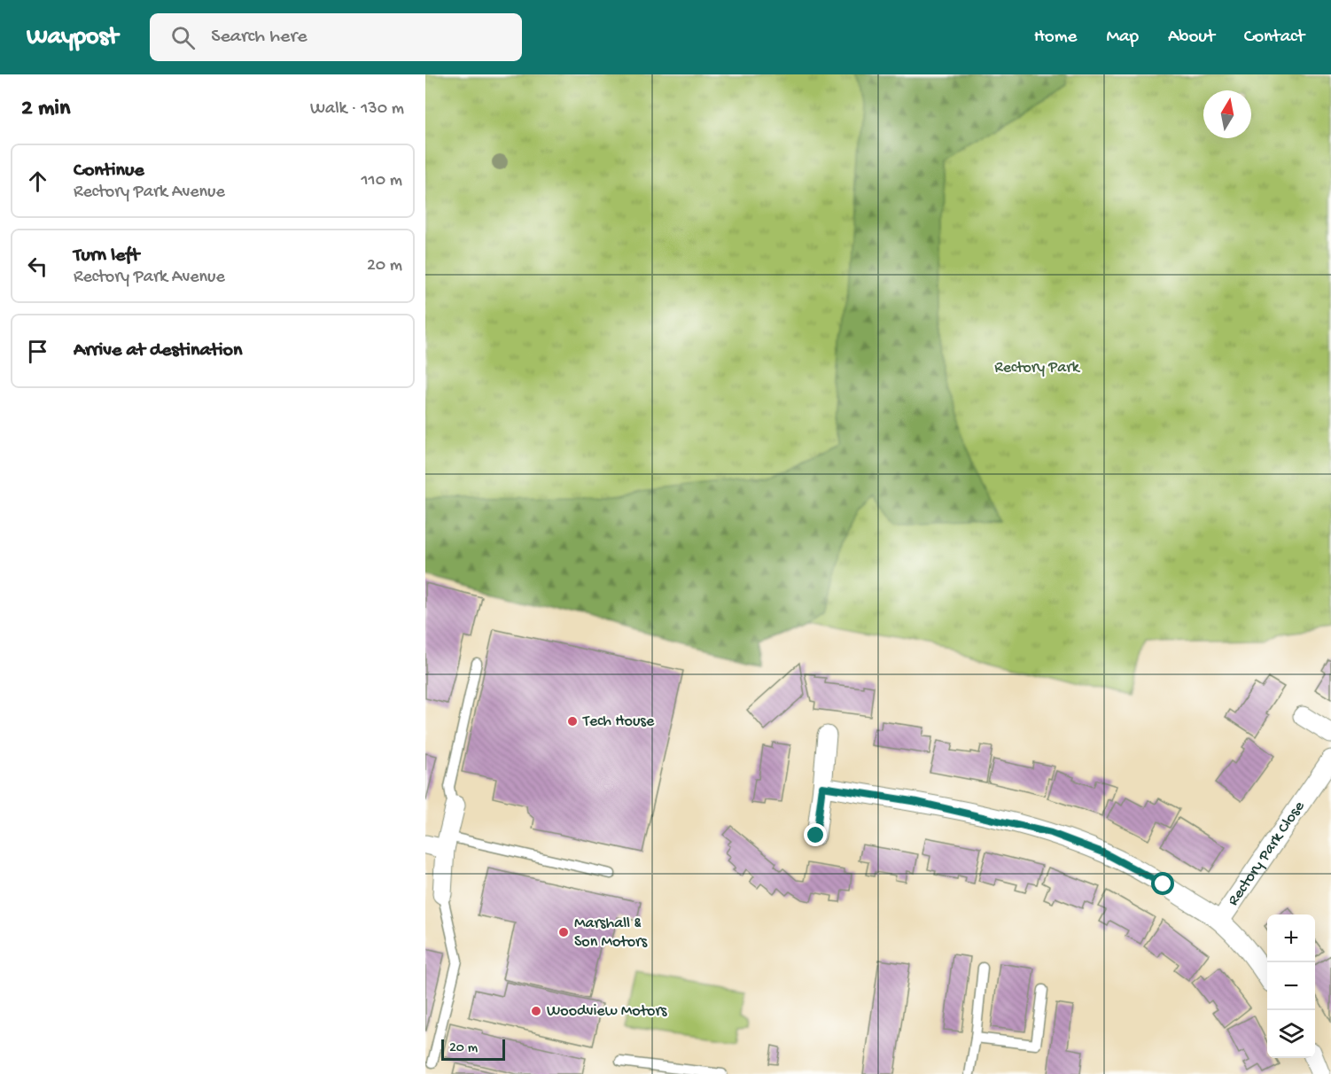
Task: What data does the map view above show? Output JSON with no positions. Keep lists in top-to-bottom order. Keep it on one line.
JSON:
{"streets":{"street":["Rectory Park Close"]},"parks":["Rectory Park"],"places":["Tech House","Marshall & Son Motors","Woodview Motors"],"scale_bar":"20 m","north":"top","page":{"header":"Waypost","search":"Search here","nav":["Home","Map","About","Contact"],"heading":["2 min","Walk · 130 m"],"list":[["Continue","Rectory Park Avenue","110 m"],["Turn left","Rectory Park Avenue","20 m"],"Arrive at destination"],"map_buttons":["+","−"],"scale":"20 m"}}
